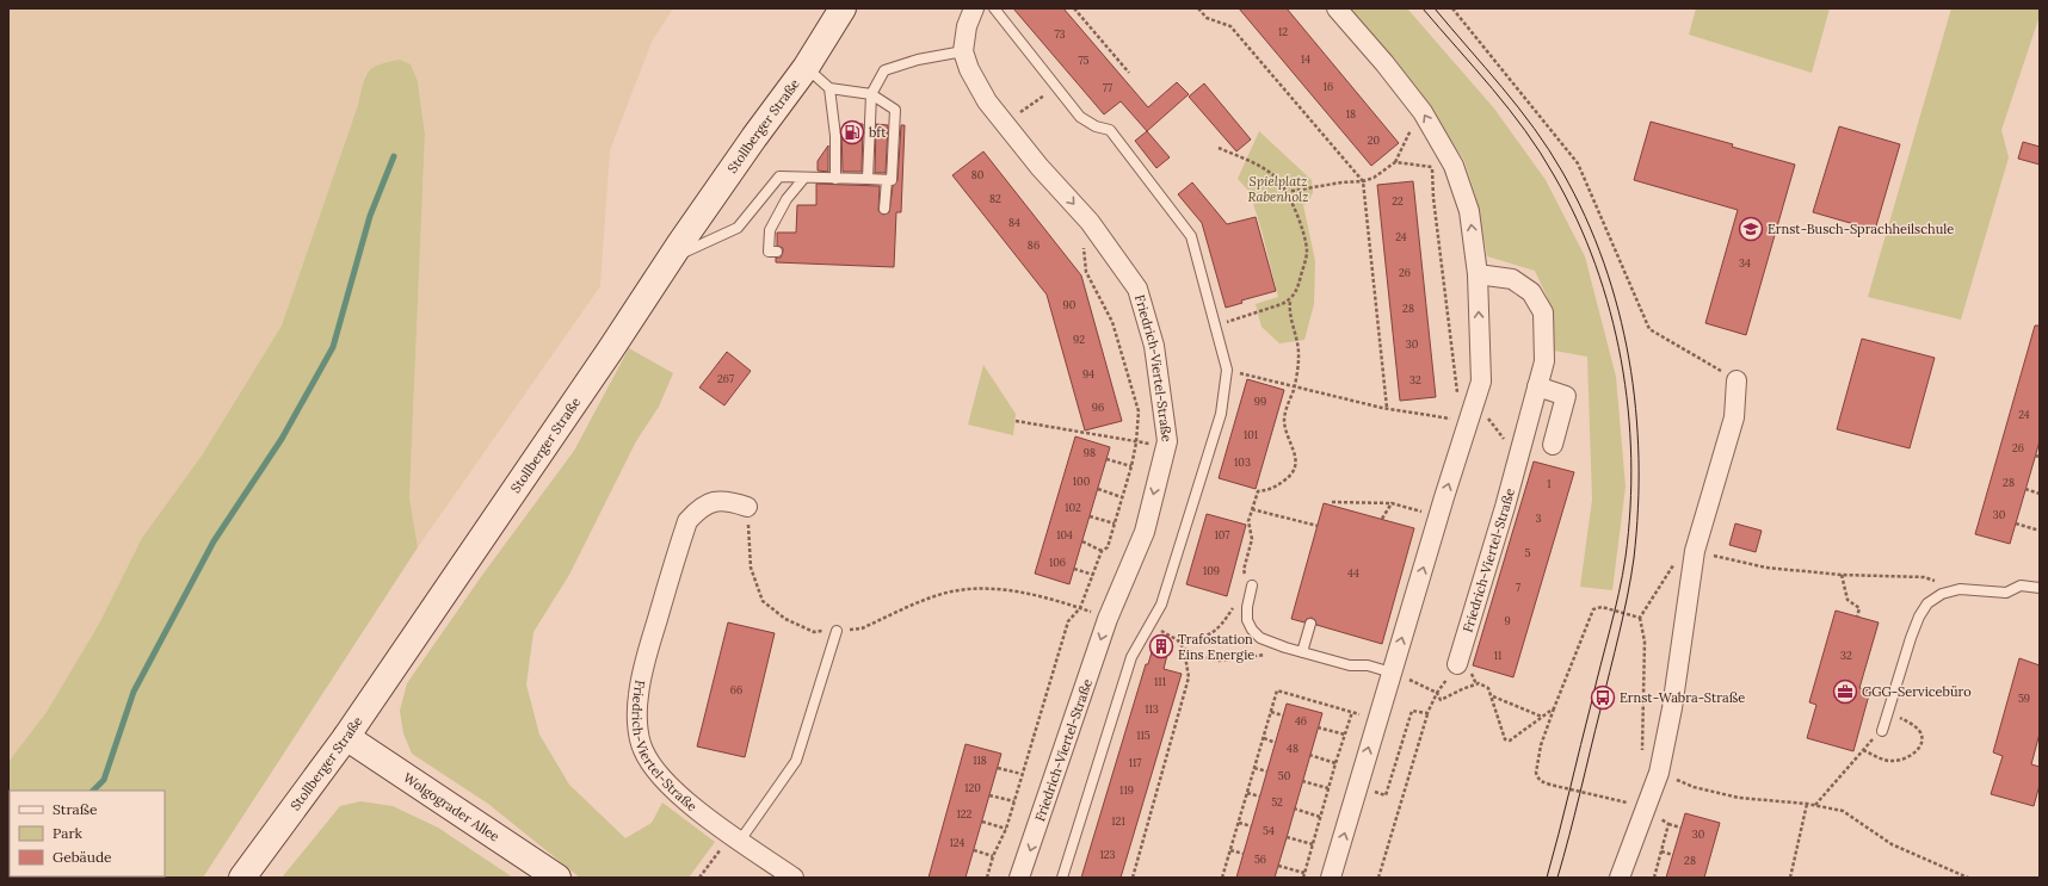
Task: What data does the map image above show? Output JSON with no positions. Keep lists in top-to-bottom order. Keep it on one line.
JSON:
{"streets":{"main road":["Stollberger Straße","Wolgograder Allee"],"street":["Friedrich-Viertel-Straße"]},"crossings":[["Stollberger Straße","Wolgograder Allee"]],"one_way":["Friedrich-Viertel-Straße"],"parks":["Spielplatz Rabenholz"],"places":{"fuel station":["bft"],"school or university":["Ernst-Busch-Sprachheilschule"],"building":["Trafostation Eins Energie"],"office":["GGG-Servicebüro"],"bus stop":["Ernst-Wabra-Straße"]},"house_numbers":["12","73","14","75","16","77","18","20","80","82","22","84","24","86","34","26","90","28","92","30","94","267","32","99","96","24","101","26","98","103","100","28","1","102","30","3","104","107","5","106","109","44","7","9","11","32","111","66","59","113","46","115","48","118","117","50","120","119","52","122","121","54","30","124","123","56","28"],"legend":["Straße","Park","Gebäude"]}
